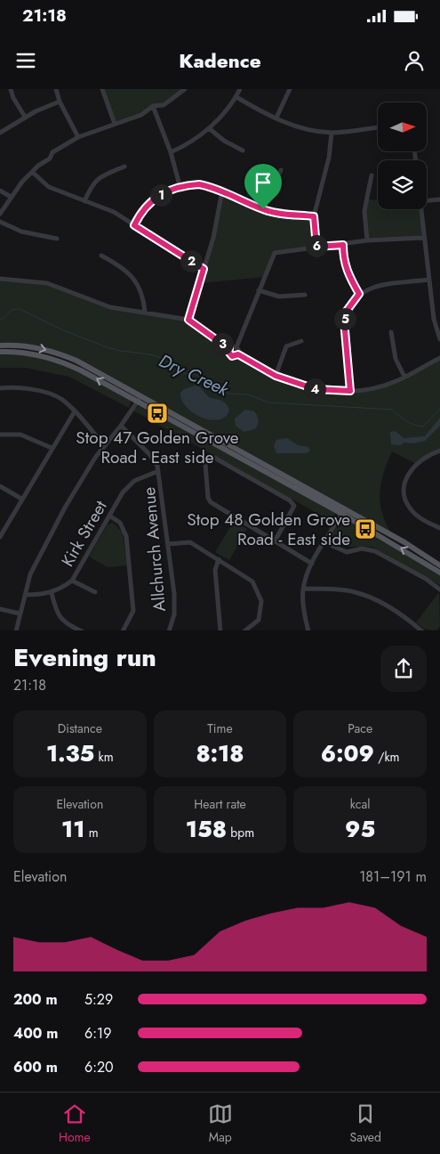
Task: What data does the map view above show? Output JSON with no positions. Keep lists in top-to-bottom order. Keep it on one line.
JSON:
{"streets":{"street":["Kirk Street","Allchurch Avenue"]},"crossings":[["Kirk Street","Allchurch Avenue"]],"water":["Dry Creek"],"places":{"bus stop":["Stop 47 Golden Grove Road - East side","Stop 48 Golden Grove Road - East side"]},"north":"right","page":{"status":"21:18","header":"Kadence","pins":["1","6","2","5","3","4"],"heading":["Evening run","21:18"],"stats":[["Distance","1.35 km"],["Time","8:18"],["Pace","6:09 /km"],["Elevation","11 m"],["Heart rate","158 bpm"],["kcal","95"]],"chart":["Elevation","181–191 m"],"list":[{"name":"200 m","note":"5:29"},{"name":"400 m","note":"6:19"},{"name":"600 m","note":"6:20"}],"tabs":["Home","Map","Saved"]}}
